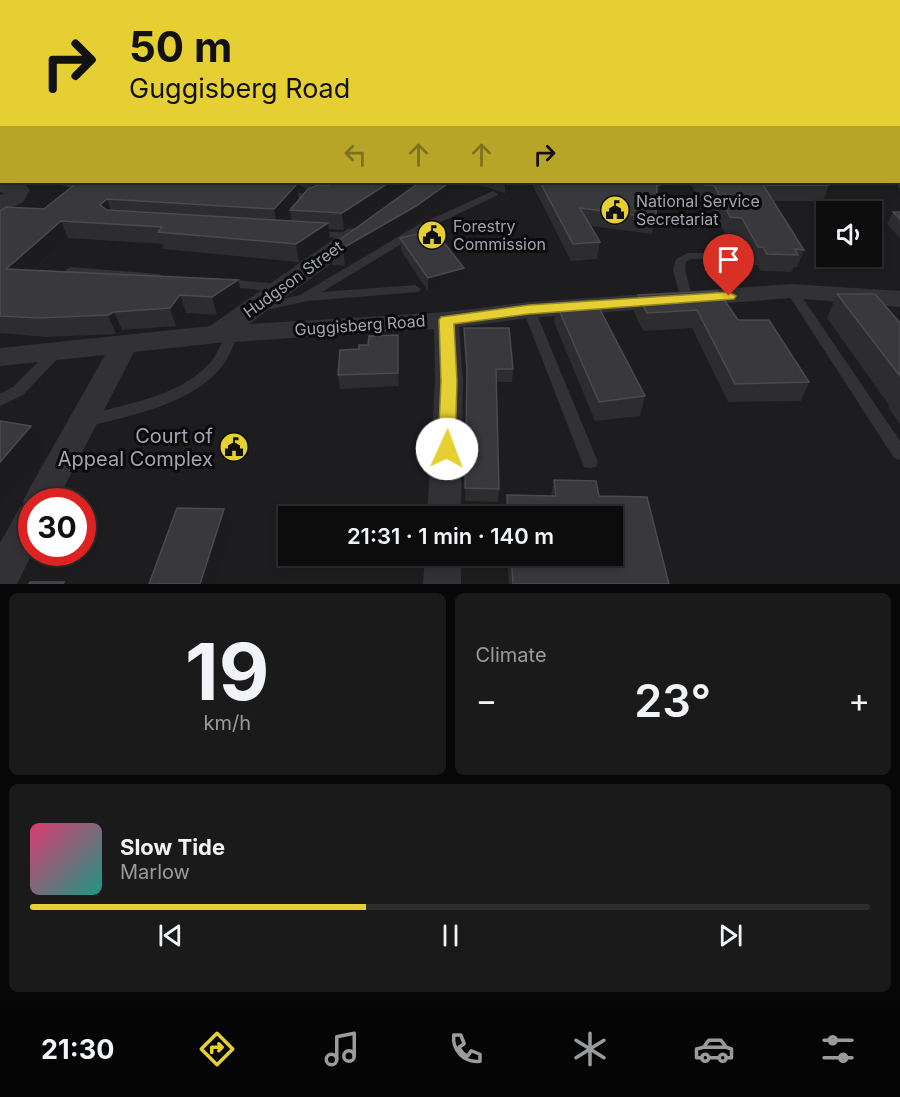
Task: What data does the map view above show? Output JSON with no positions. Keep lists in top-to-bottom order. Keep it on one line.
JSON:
{"streets":{"street":["Hudgson Street","Guggisberg Road"]},"crossings":[["Hudgson Street","Guggisberg Road"]],"places":{"public building":["National Service Secretariat","Forestry Commission","Court of Appeal Complex"]},"page":{"turn":["50 m","Guggisberg Road"],"limit":"30","trip":"21:31 · 1 min · 140 m","tile":[["19","km/h"],"Climate"],"heat":["−","23°","+"],"song":["Slow Tide","Marlow"],"tabs":"21:30"}}
